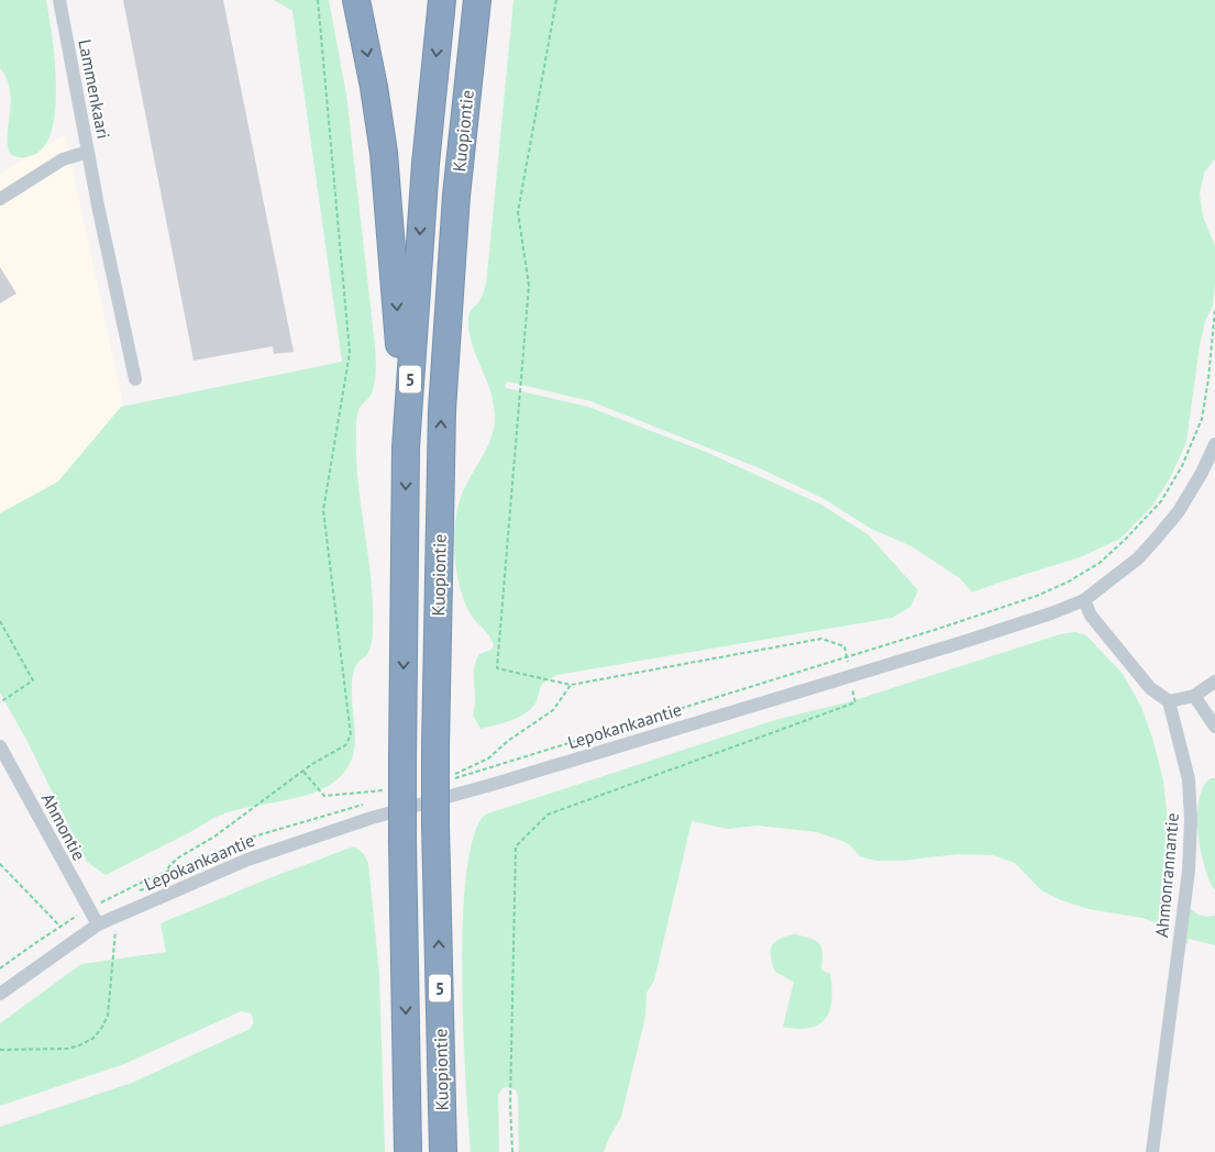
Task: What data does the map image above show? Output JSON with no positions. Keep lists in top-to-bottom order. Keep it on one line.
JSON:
{"streets":{"highway":["Kuopiontie","5"],"street":["Lammenkaari","Lepokankaantie","Ahmontie","Ahmonrannantie"]},"crossings":[["Lepokankaantie","Ahmontie"]]}
